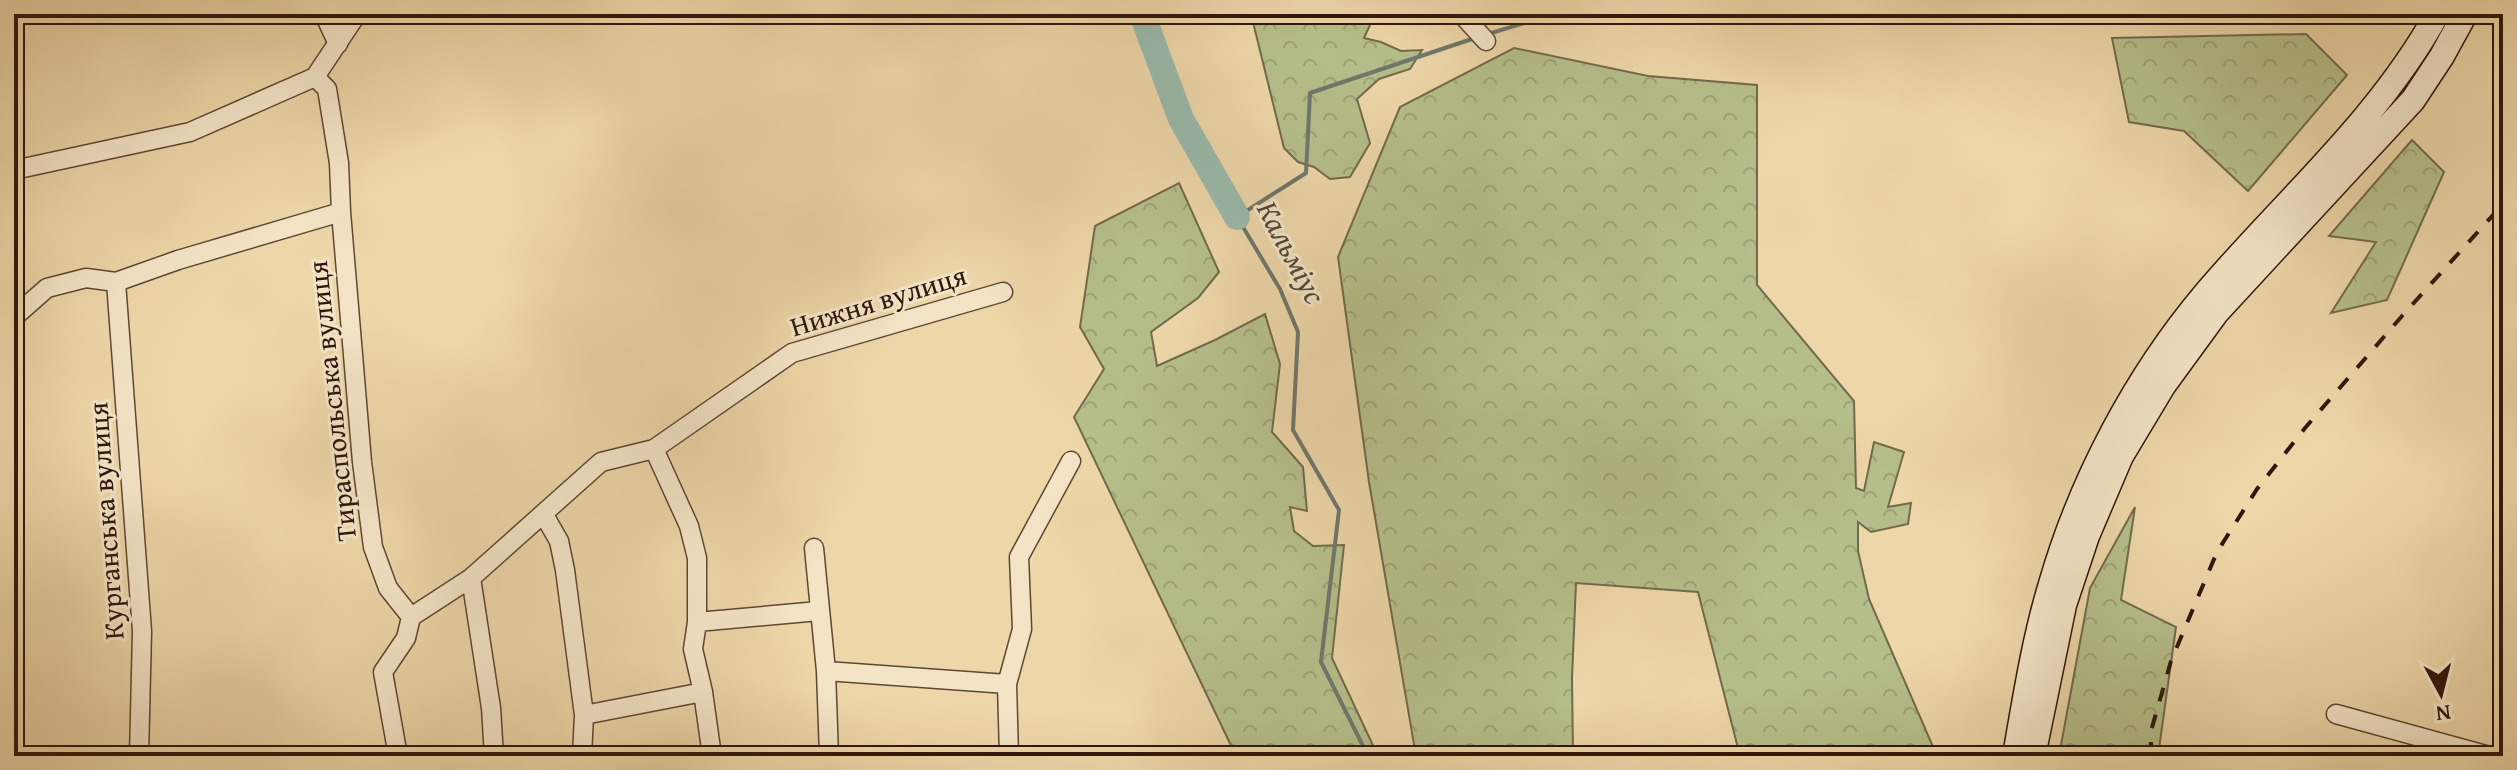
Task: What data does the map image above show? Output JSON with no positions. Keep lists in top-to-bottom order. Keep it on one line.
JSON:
{"streets":{"street":["Нижня вулиця","Тираспольська вулиця","Курганська вулиця"]},"water":["Кальміус"],"north":"bottom"}
